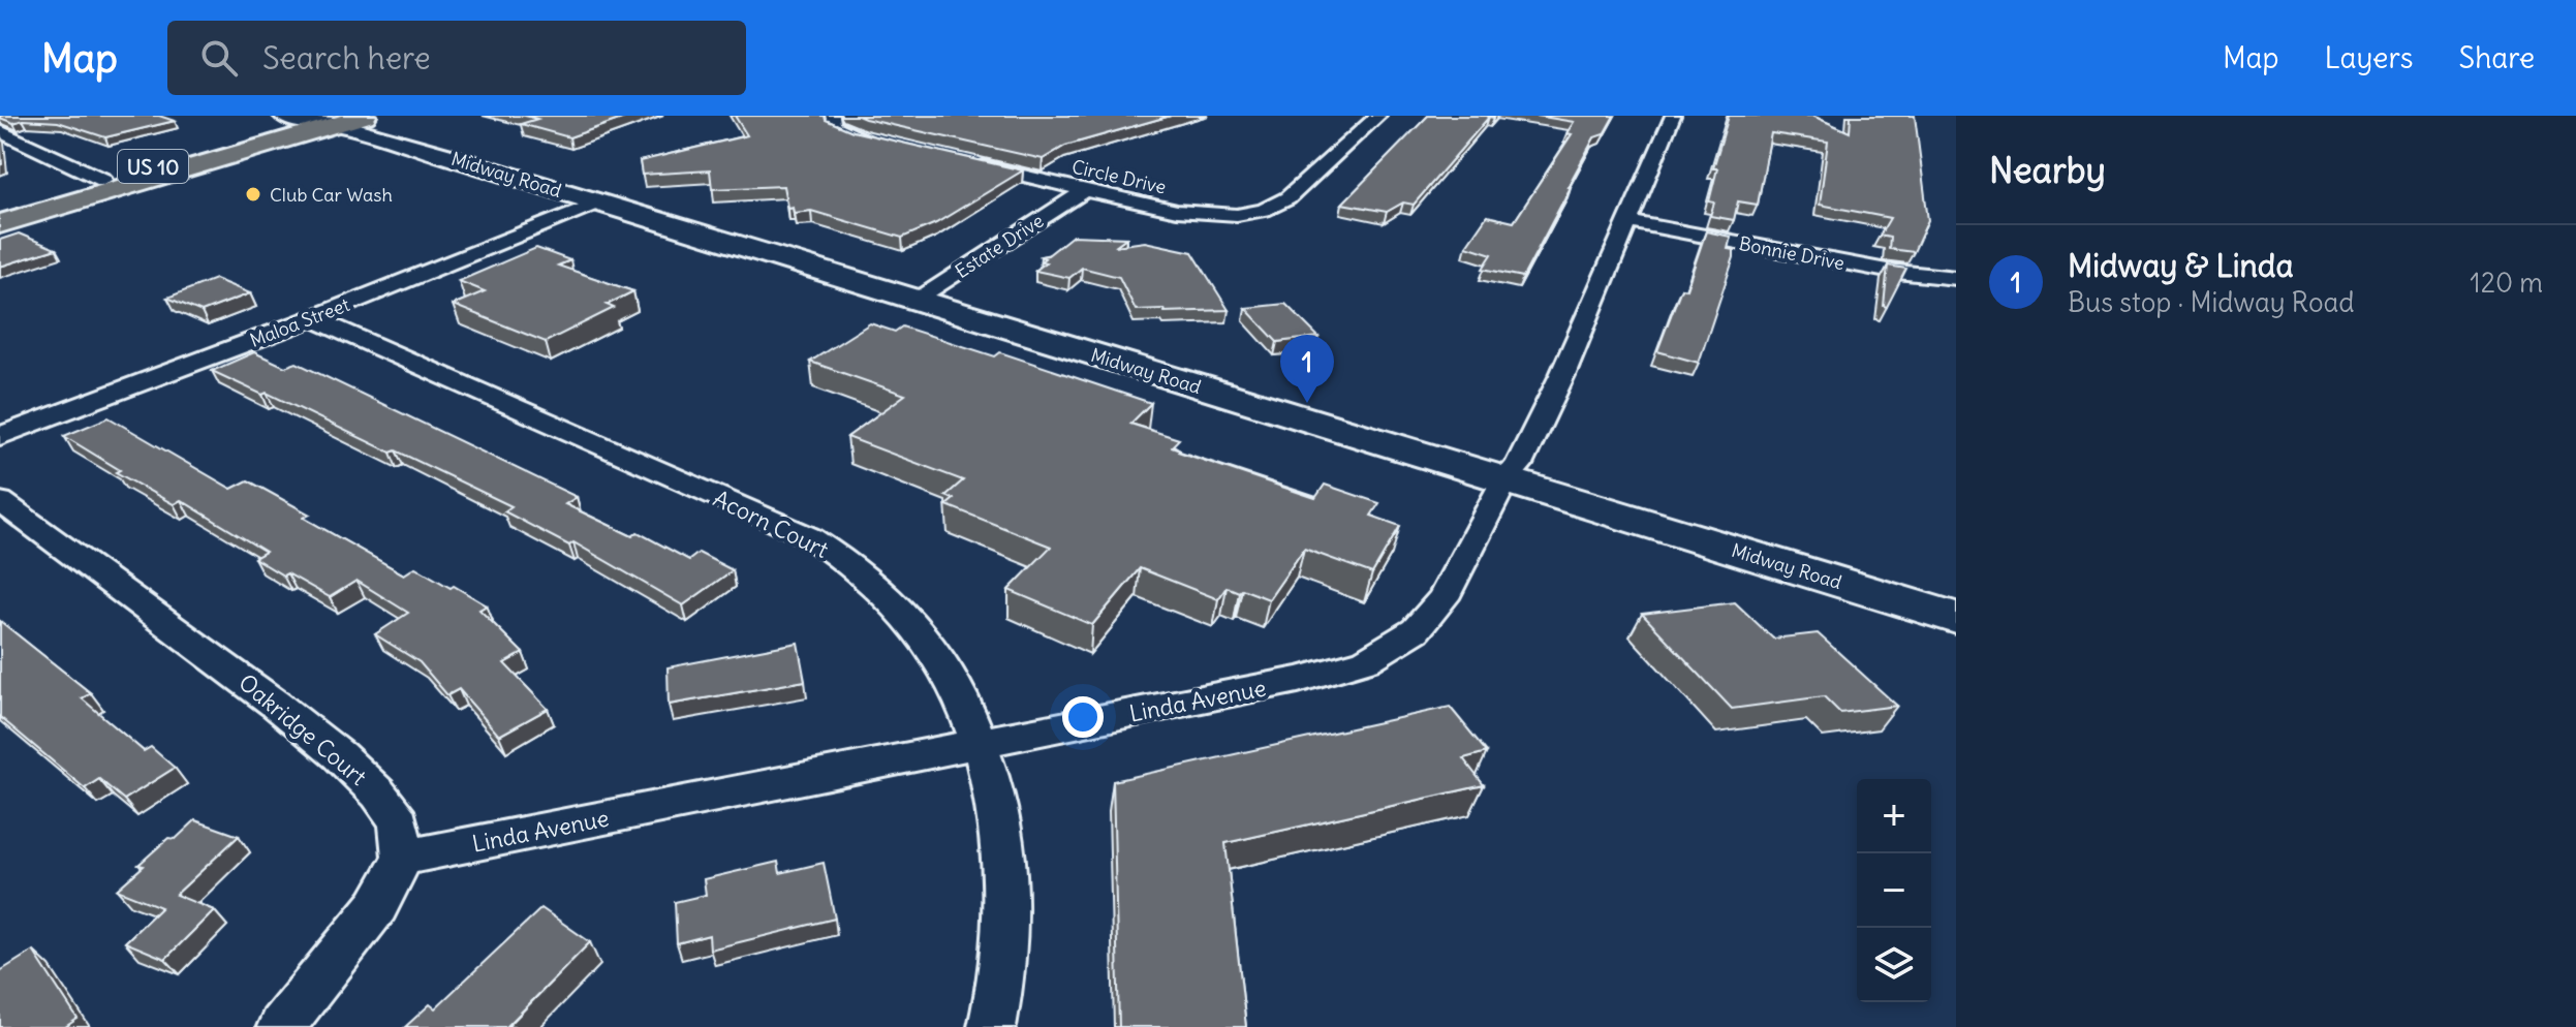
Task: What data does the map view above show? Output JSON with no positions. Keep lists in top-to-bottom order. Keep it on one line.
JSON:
{"streets":{"highway":["US 10"],"main road":["Midway Road"],"street":["Circle Drive","Estate Drive","Bonnie Drive","Maloa Street","Acorn Court","Linda Avenue","Oakridge Court"]},"crossings":[["US 10","Midway Road"],["Midway Road","Estate Drive"],["Midway Road","Maloa Street"],["Midway Road","Linda Avenue"],["Circle Drive","Estate Drive"],["Bonnie Drive","Linda Avenue"],["Maloa Street","Acorn Court"],["Acorn Court","Linda Avenue"],["Linda Avenue","Oakridge Court"]],"places":["Club Car Wash"],"page":{"header":"Map","search":"Search here","nav":["Map","Layers","Share"],"heading":"Nearby","list":[{"mark":"1","name":"Midway & Linda","note":"Bus stop · Midway Road","value":"120 m"}],"pins":"1","map_buttons":["+","−"]}}
